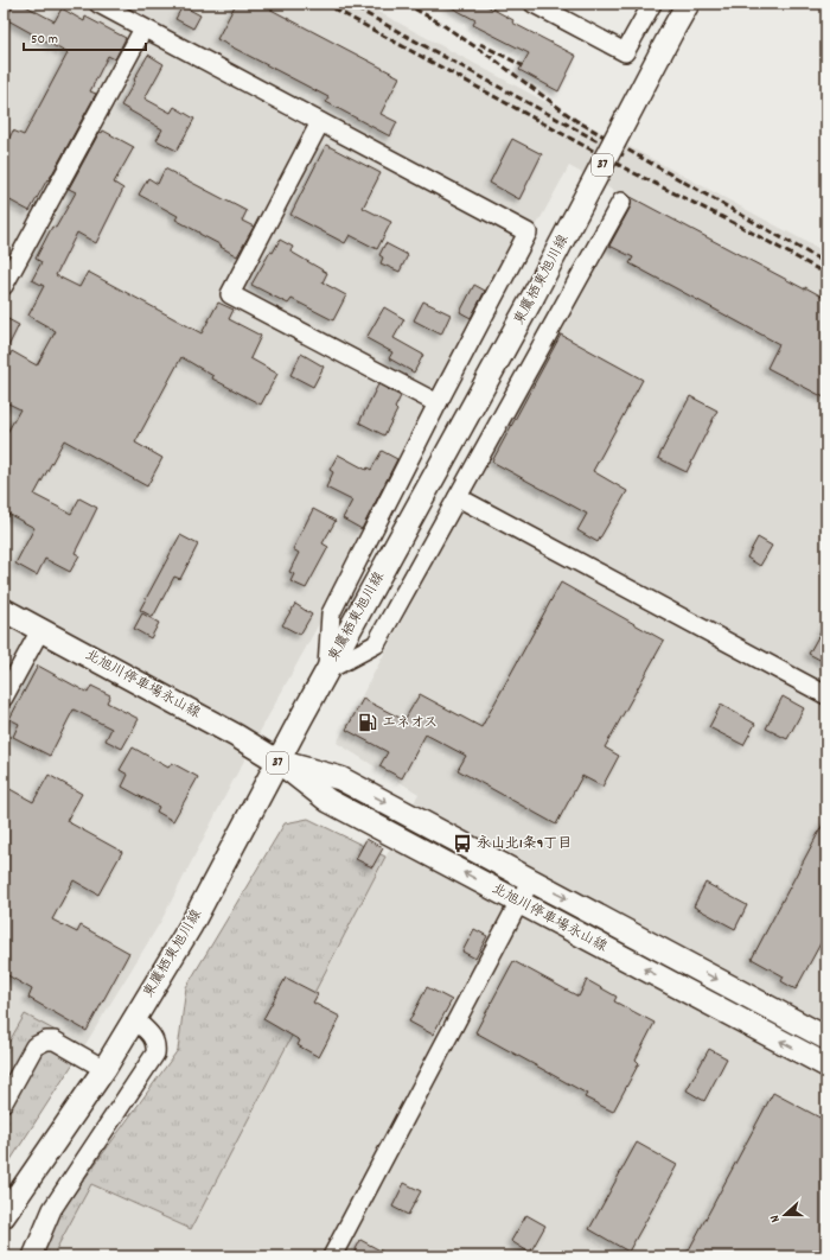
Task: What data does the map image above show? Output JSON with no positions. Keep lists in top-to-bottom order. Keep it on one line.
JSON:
{"streets":{"main road":["37","東鷹栖東旭川線","北旭川停車場永山線"]},"crossings":[["東鷹栖東旭川線","北旭川停車場永山線"]],"places":{"fuel station":["エネオス"],"bus stop":["永山北1条9丁目"]},"scale_bar":"50 m","north":"left"}
